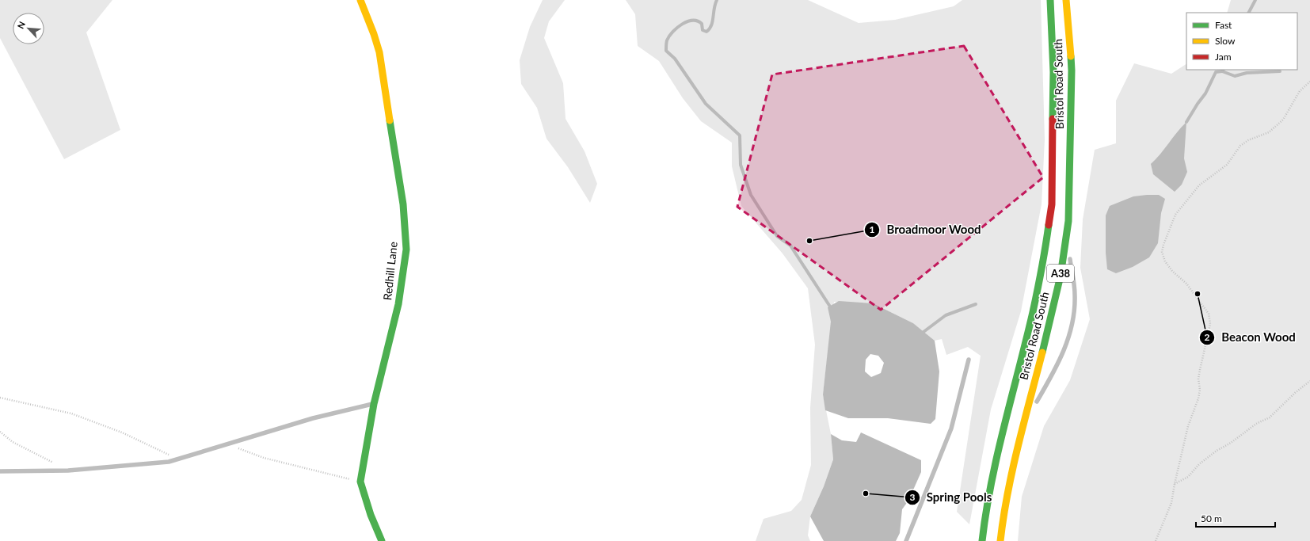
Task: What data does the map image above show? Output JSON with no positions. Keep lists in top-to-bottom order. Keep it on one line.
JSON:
{"streets":{"main road":["Bristol Road South","Redhill Lane","A38"]},"places":["Broadmoor Wood","Beacon Wood","Spring Pools"],"legend":["Fast","Slow","Jam"],"scale_bar":"50 m","north":"top left"}
